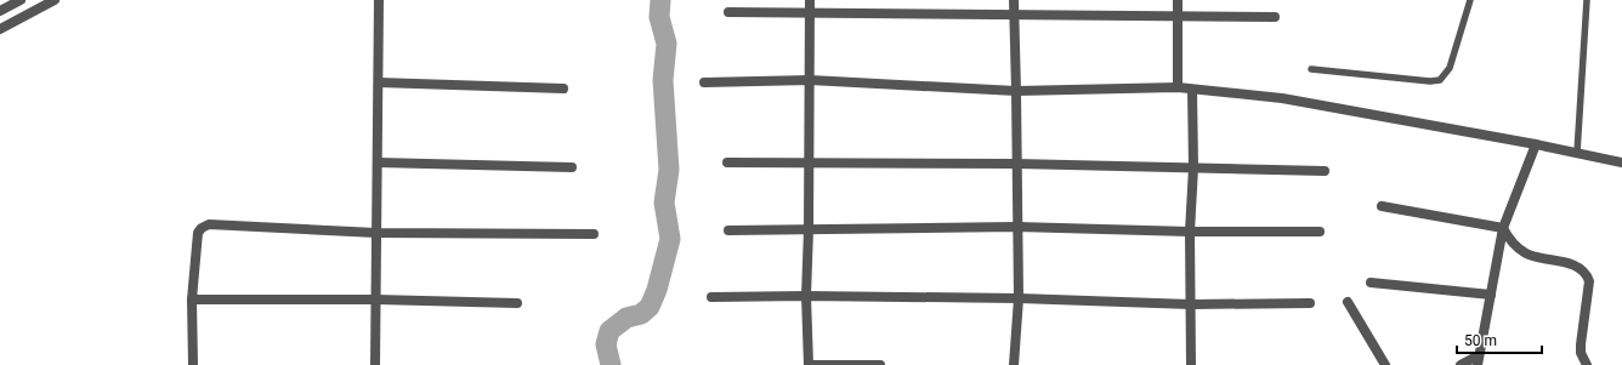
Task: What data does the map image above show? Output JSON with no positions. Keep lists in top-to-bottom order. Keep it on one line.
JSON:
{"scale_bar":"50 m"}
